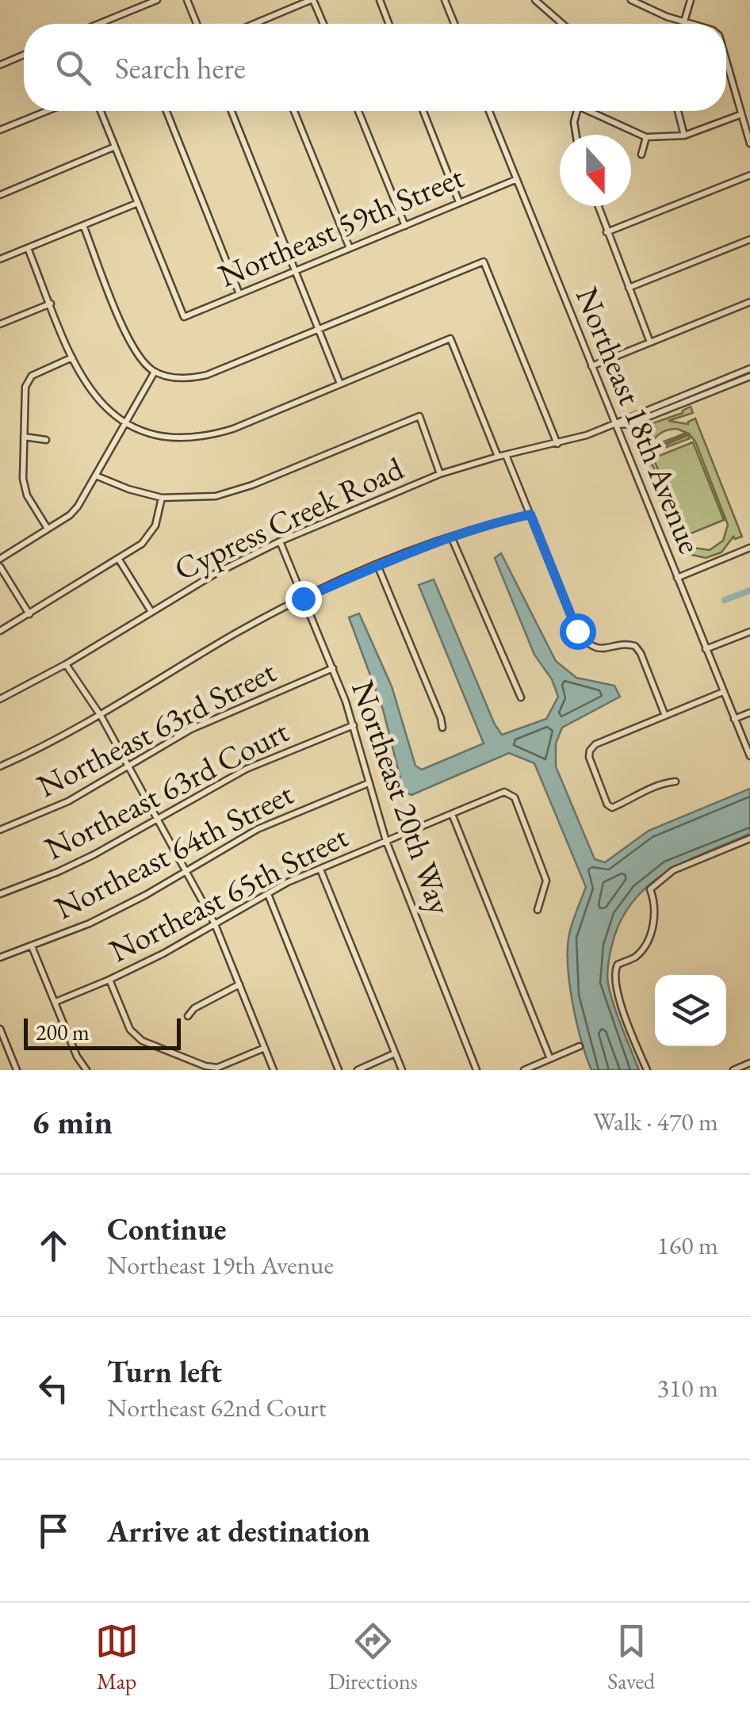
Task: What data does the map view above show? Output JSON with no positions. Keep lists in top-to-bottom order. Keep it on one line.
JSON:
{"streets":{"street":["Northeast 59th Street","Northeast 18th Avenue","Cypress Creek Road","Northeast 63rd Street","Northeast 63rd Court","Northeast 20th Way","Northeast 64th Street","Northeast 65th Street"]},"crossings":[["Northeast 59th Street","Northeast 18th Avenue"],["Northeast 18th Avenue","Cypress Creek Road"],["Cypress Creek Road","Northeast 20th Way"],["Northeast 63rd Street","Northeast 20th Way"],["Northeast 63rd Court","Northeast 20th Way"],["Northeast 20th Way","Northeast 64th Street"],["Northeast 20th Way","Northeast 65th Street"]],"scale_bar":"200 m","north":"bottom","page":{"search":"Search here","scale":"200 m","heading":["6 min","Walk · 470 m"],"list":[["Continue","Northeast 19th Avenue","160 m"],["Turn left","Northeast 62nd Court","310 m"],"Arrive at destination"],"nav":["Map","Directions","Saved"]}}
